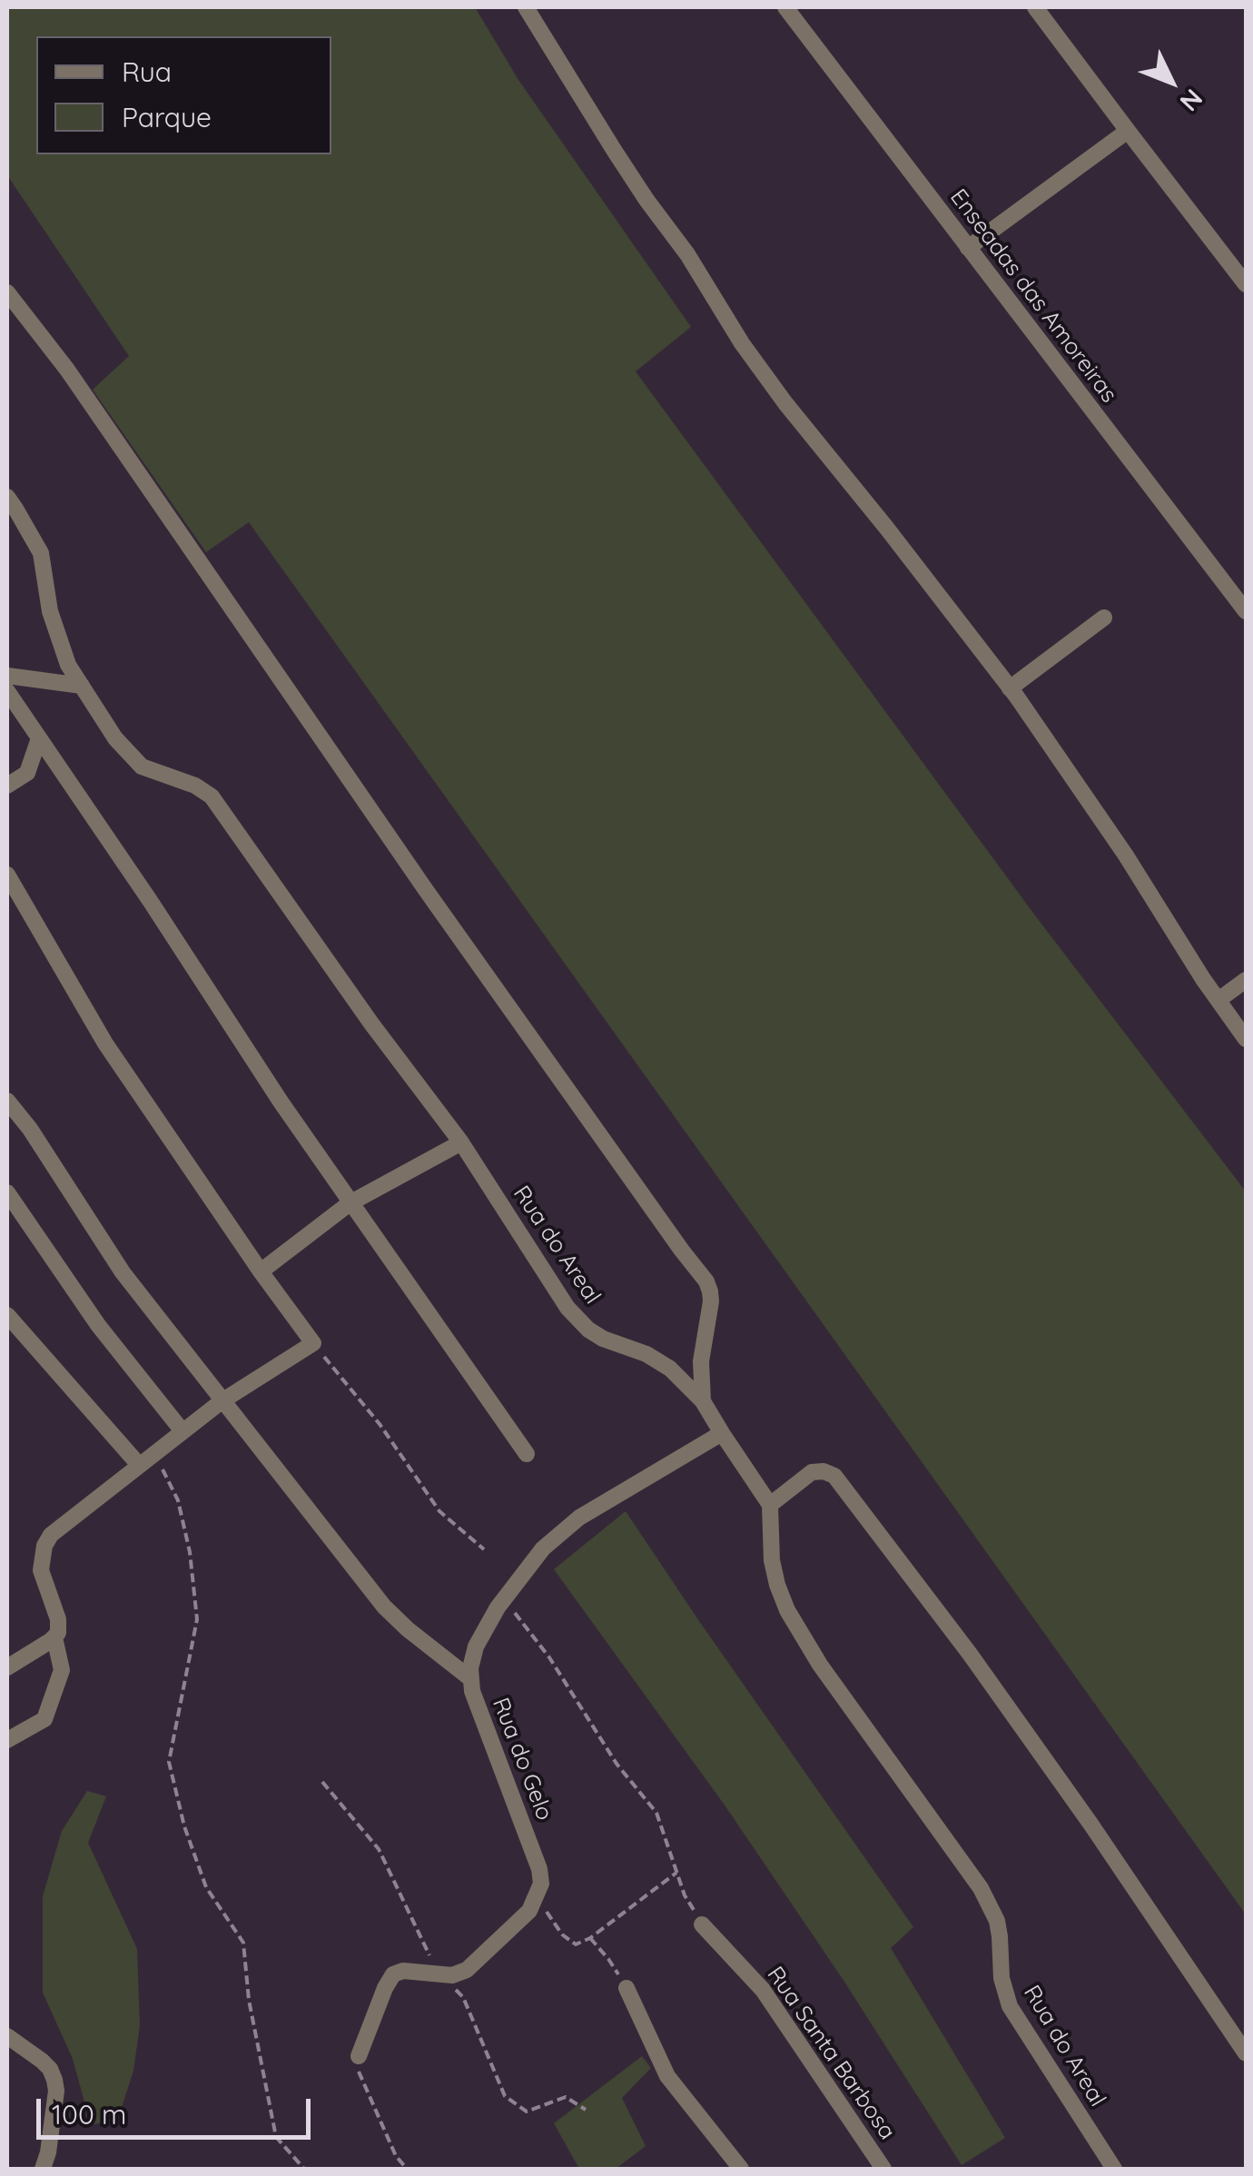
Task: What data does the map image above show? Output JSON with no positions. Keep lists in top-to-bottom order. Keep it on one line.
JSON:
{"streets":{"street":["Enseadas das Amoreiras","Rua do Areal","Rua do Gelo","Rua Santa Barbosa"]},"crossings":[["Rua do Areal","Rua do Gelo"]],"legend":["Rua","Parque"],"scale_bar":"100 m","north":"bottom right"}
